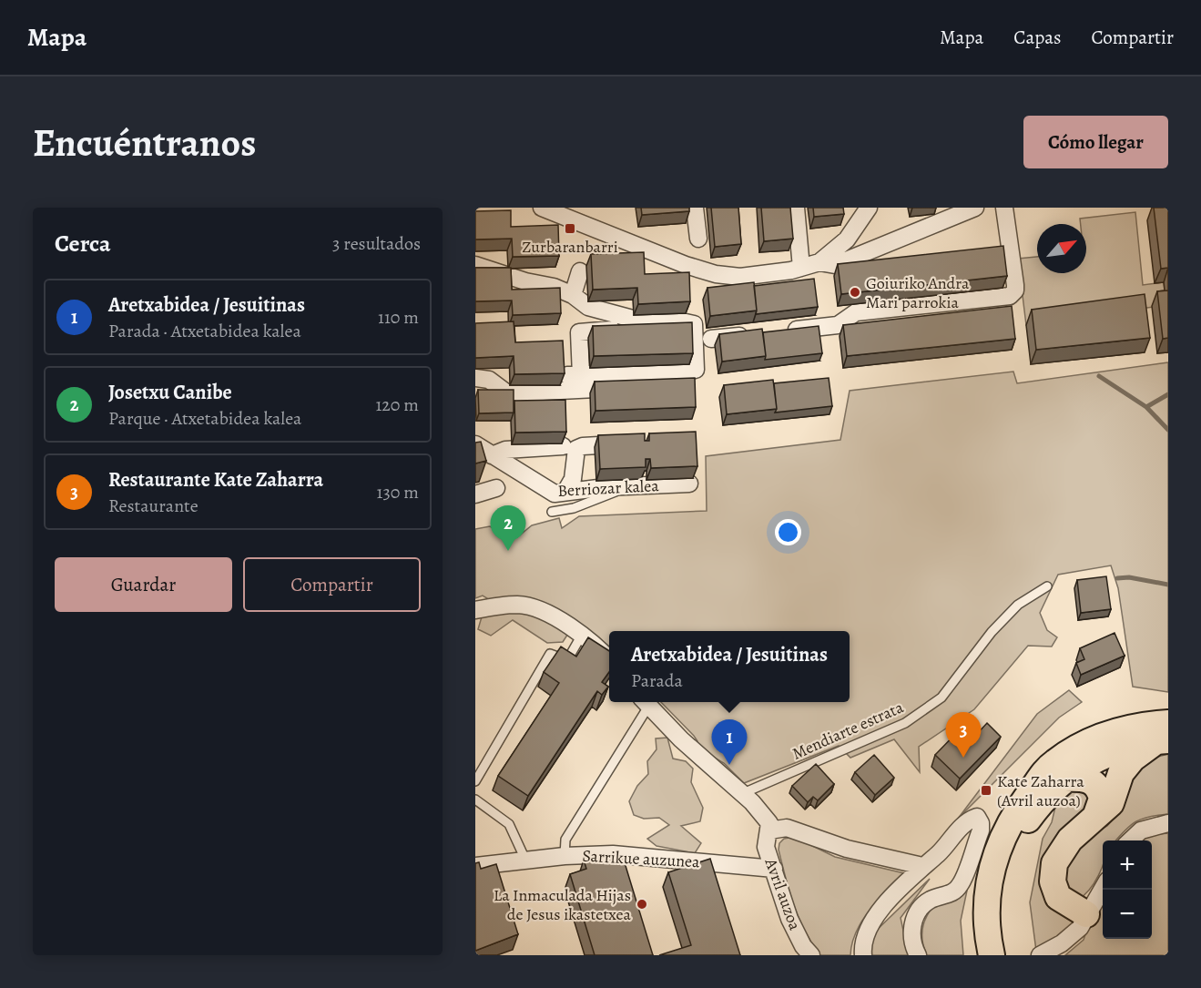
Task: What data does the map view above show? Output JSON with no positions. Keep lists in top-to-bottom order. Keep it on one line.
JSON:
{"streets":{"street":["Berriozar kalea","Sarrikue auzunea","Avril auzoa"],"lane":["Mendiarte estrata"]},"crossings":[["Sarrikue auzunea","Avril auzoa"]],"places":{"transit":["Zurbaranbarri","Kate Zaharra (Avril auzoa)"],"other":["Goiuriko Andra Mari parrokia","La Inmaculada Hijas de Jesus ikastetxea"]},"north":"top right","page":{"header":"Mapa","nav":["Mapa","Capas","Compartir"],"buttons":["Cómo llegar",["Guardar","Compartir"]],"title":"Encuéntranos","heading":["Cerca","3 resultados"],"list":[{"mark":"1","name":"Aretxabidea / Jesuitinas","note":"Parada · Atxetabidea kalea","value":"110 m"},{"mark":"2","name":"Josetxu Canibe","note":"Parque · Atxetabidea kalea","value":"120 m"},{"mark":"3","name":"Restaurante Kate Zaharra","note":"Restaurante","value":"130 m"}],"pins":["2","3","1"],"popup":["Aretxabidea / Jesuitinas","Parada"],"map_buttons":["+","−"]}}
